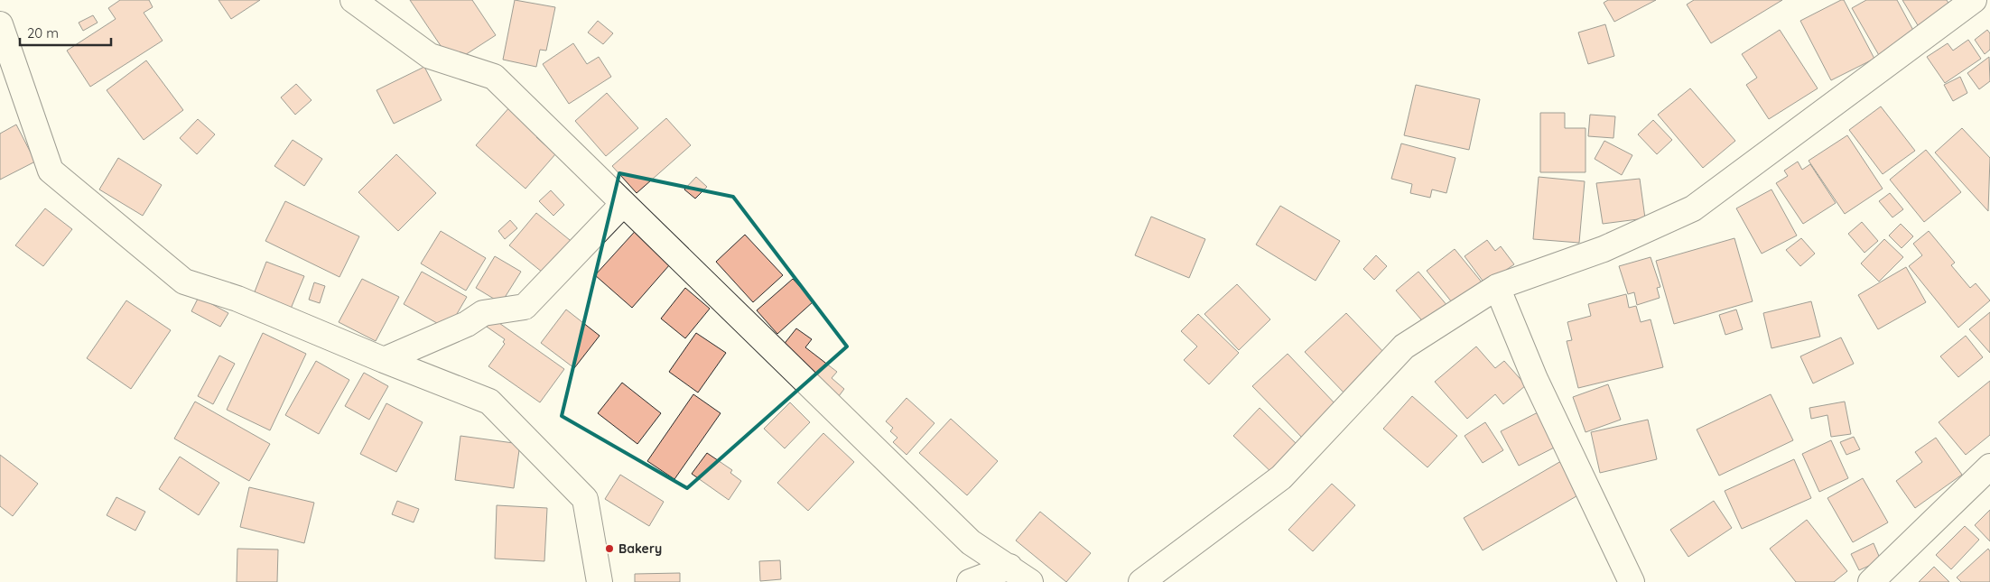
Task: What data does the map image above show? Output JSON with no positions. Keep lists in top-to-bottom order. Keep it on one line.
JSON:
{"places":["Bakery"],"scale_bar":"20 m"}
